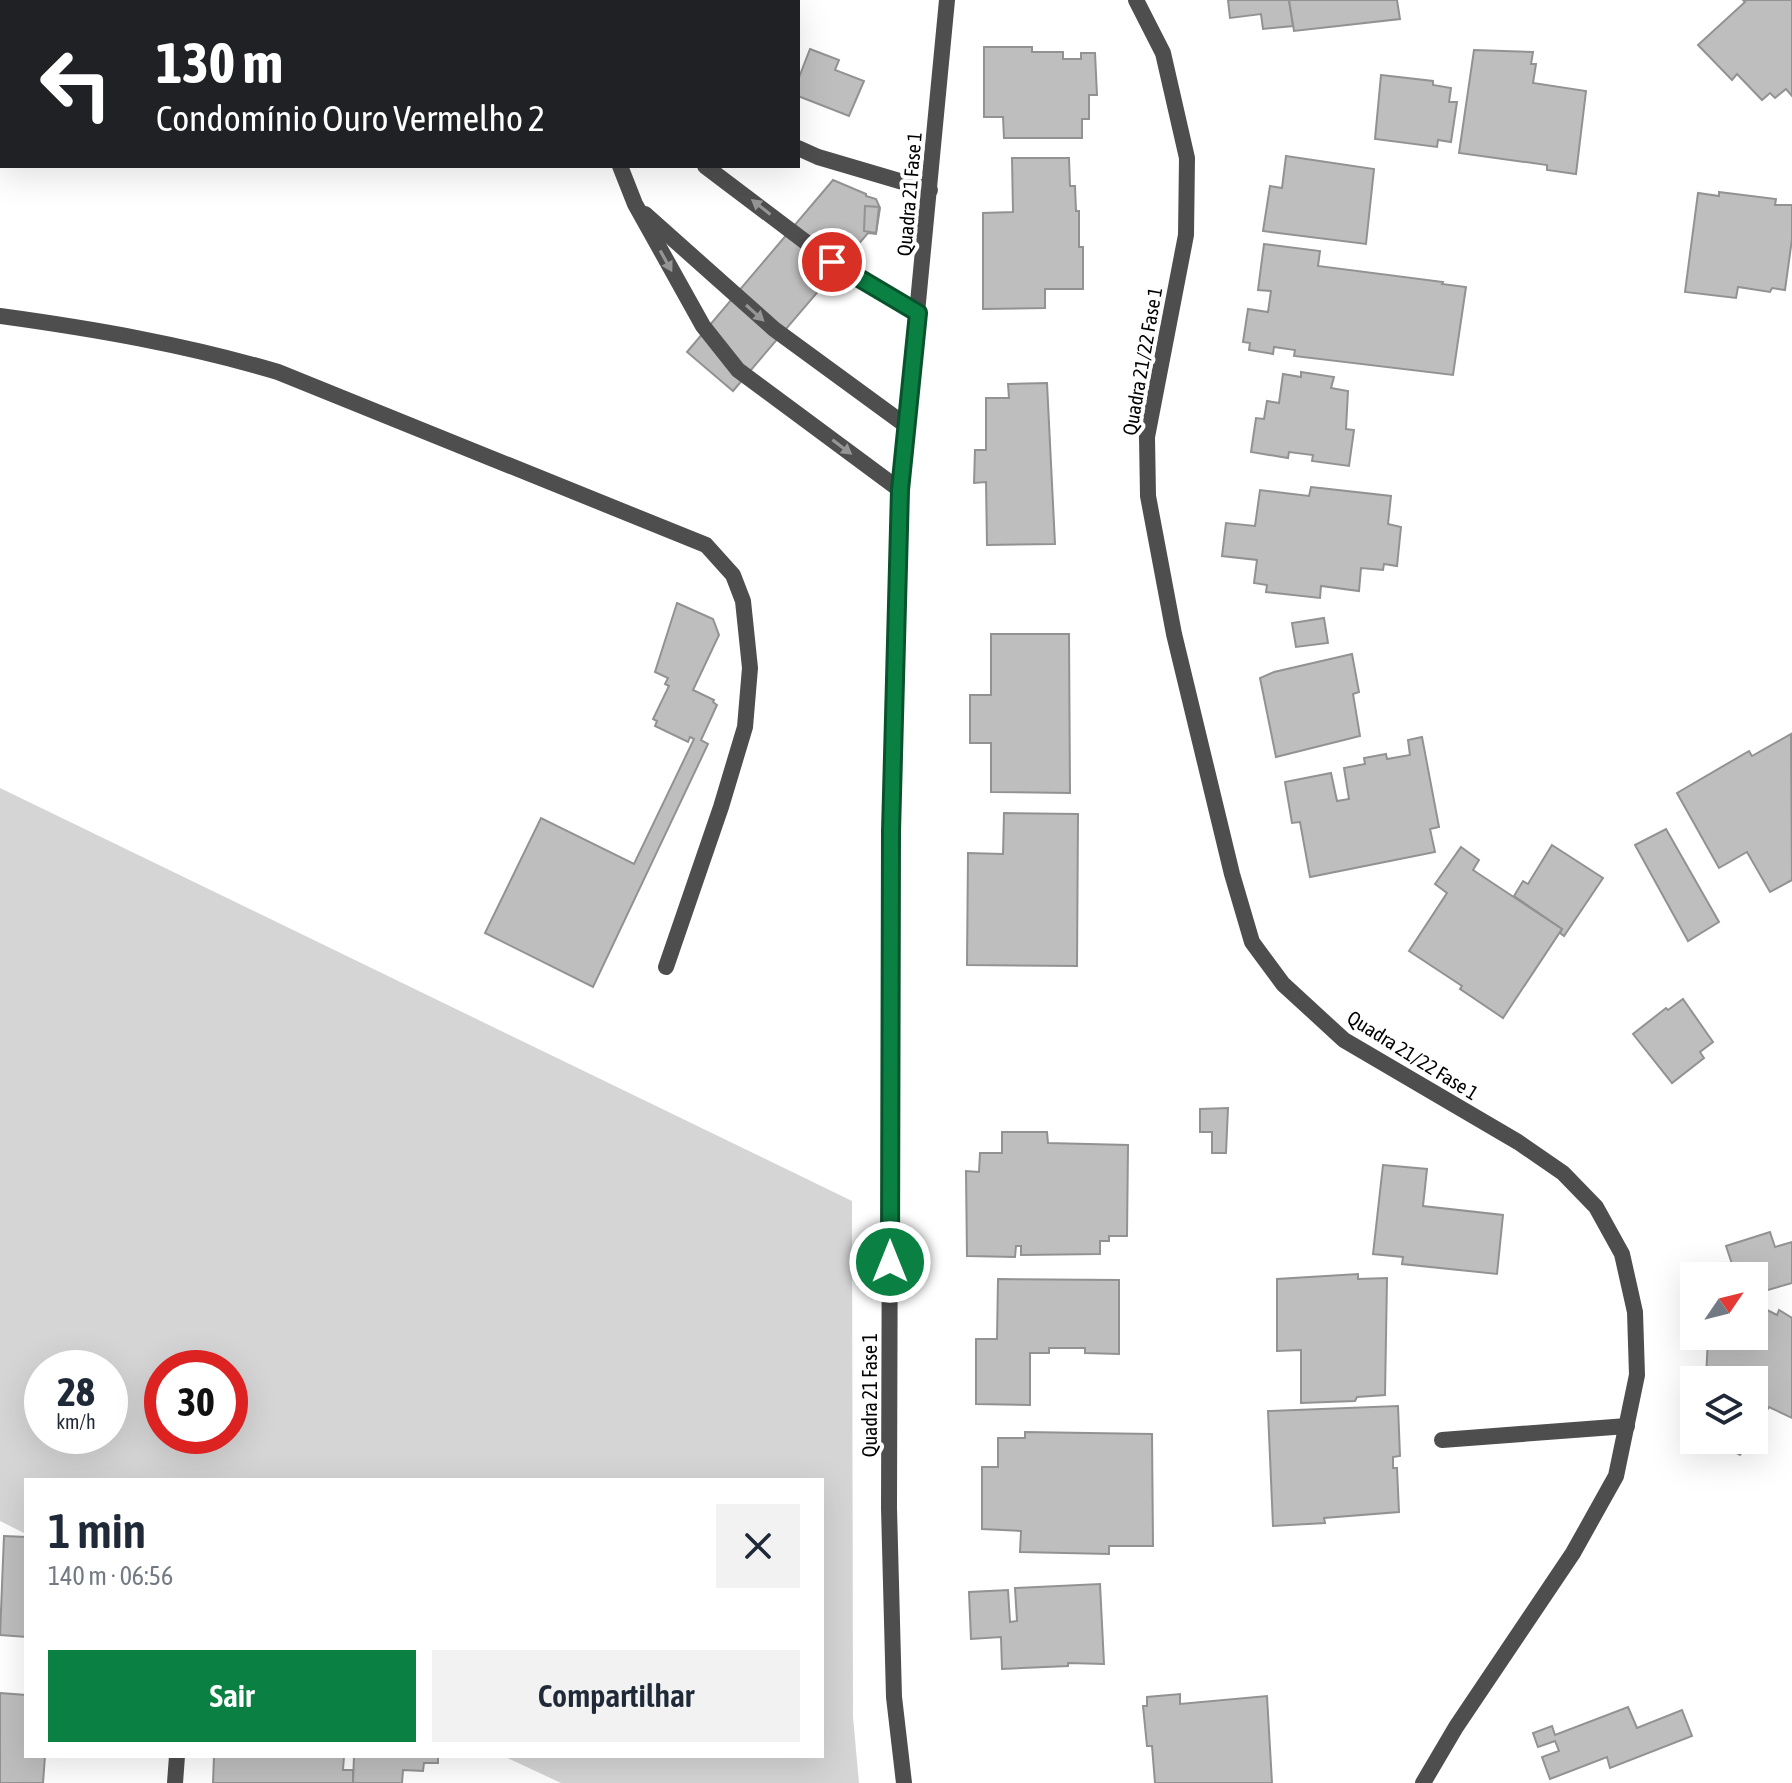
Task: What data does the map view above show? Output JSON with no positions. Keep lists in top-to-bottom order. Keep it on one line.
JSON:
{"streets":{"street":["Quadra 21 Fase 1","Quadra 21/22 Fase 1"]},"north":"top right","page":{"turn":["130 m","Condomínio Ouro Vermelho 2"],"speed":"28 km/h","limit":"30","heading":["1 min","140 m · 06:56"],"buttons":["Sair","Compartilhar"]}}
